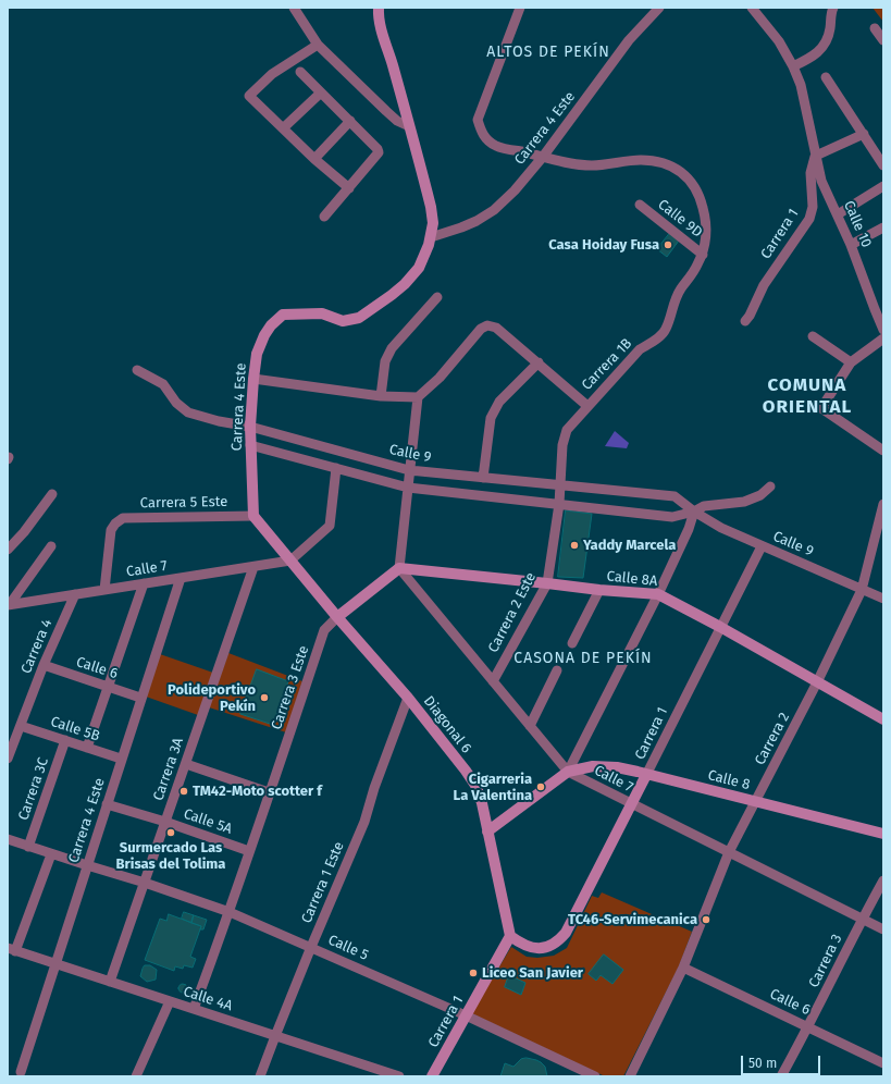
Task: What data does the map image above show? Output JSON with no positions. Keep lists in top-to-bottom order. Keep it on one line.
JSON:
{"streets":{"main road":["Carrera 4 Este","Carrera 1","Calle 8A","Carrera 3 Este","Diagonal 6","Calle 8"],"street":["Calle 9D","Calle 10","Carrera 1B","Calle 9","Carrera 5 Este","Calle 7","Carrera 2 Este","Carrera 4","Calle 6","Calle 5B","Carrera 2","Carrera 3A","Carrera 3C","Calle 5A","Carrera 1 Este","Calle 5","Carrera 3","Calle 4A"]},"crossings":[["Carrera 4 Este","Carrera 1B"],["Carrera 4 Este","Calle 9"],["Carrera 4 Este","Carrera 5 Este"],["Carrera 4 Este","Calle 7"],["Carrera 4 Este","Calle 6"],["Carrera 4 Este","Diagonal 6"],["Carrera 4 Este","Calle 5B"],["Carrera 4 Este","Calle 5A"],["Carrera 4 Este","Calle 5"],["Carrera 4 Este","Calle 4A"],["Calle 9D","Carrera 1B"],["Calle 10","Carrera 1"],["Carrera 1","Calle 9"],["Carrera 1","Calle 7"],["Carrera 1","Calle 8A"],["Carrera 1","Diagonal 6"],["Carrera 1","Calle 8"],["Carrera 1","Calle 5"],["Carrera 1B","Calle 9"],["Carrera 1B","Carrera 2 Este"],["Calle 9","Carrera 2"],["Carrera 5 Este","Calle 7"],["Carrera 5 Este","Diagonal 6"],["Calle 7","Calle 8A"],["Calle 7","Carrera 2 Este"],["Calle 7","Carrera 4"],["Calle 7","Carrera 3 Este"],["Calle 7","Diagonal 6"],["Calle 7","Carrera 2"],["Calle 7","Carrera 3A"],["Calle 7","Calle 8"],["Calle 7","Carrera 3"],["Calle 8A","Carrera 2 Este"],["Calle 8A","Carrera 3 Este"],["Calle 8A","Carrera 2"],["Carrera 4","Calle 6"],["Carrera 4","Calle 5B"],["Calle 6","Carrera 2"],["Calle 6","Carrera 3"],["Carrera 3 Este","Diagonal 6"],["Carrera 3 Este","Calle 5A"],["Carrera 3 Este","Calle 5"],["Carrera 3 Este","Calle 4A"],["Diagonal 6","Carrera 1 Este"],["Calle 5B","Carrera 3C"],["Carrera 2","Calle 8"],["Carrera 3A","Calle 5A"],["Carrera 3A","Calle 5"],["Carrera 3A","Calle 4A"],["Carrera 3C","Calle 5"],["Carrera 1 Este","Calle 5"],["Carrera 1 Este","Calle 4A"]],"districts":["ALTOS DE PEKÍN","COMUNA ORIENTAL","CASONA DE PEKÍN"],"places":["Casa Hoiday Fusa","Yaddy Marcela","Polideportivo Pekín","Cigarreria La Valentina","TM42-Moto scotter f","Surmercado Las Brisas del Tolima","TC46-Servimecanica","Liceo San Javier"],"scale_bar":"50 m"}
